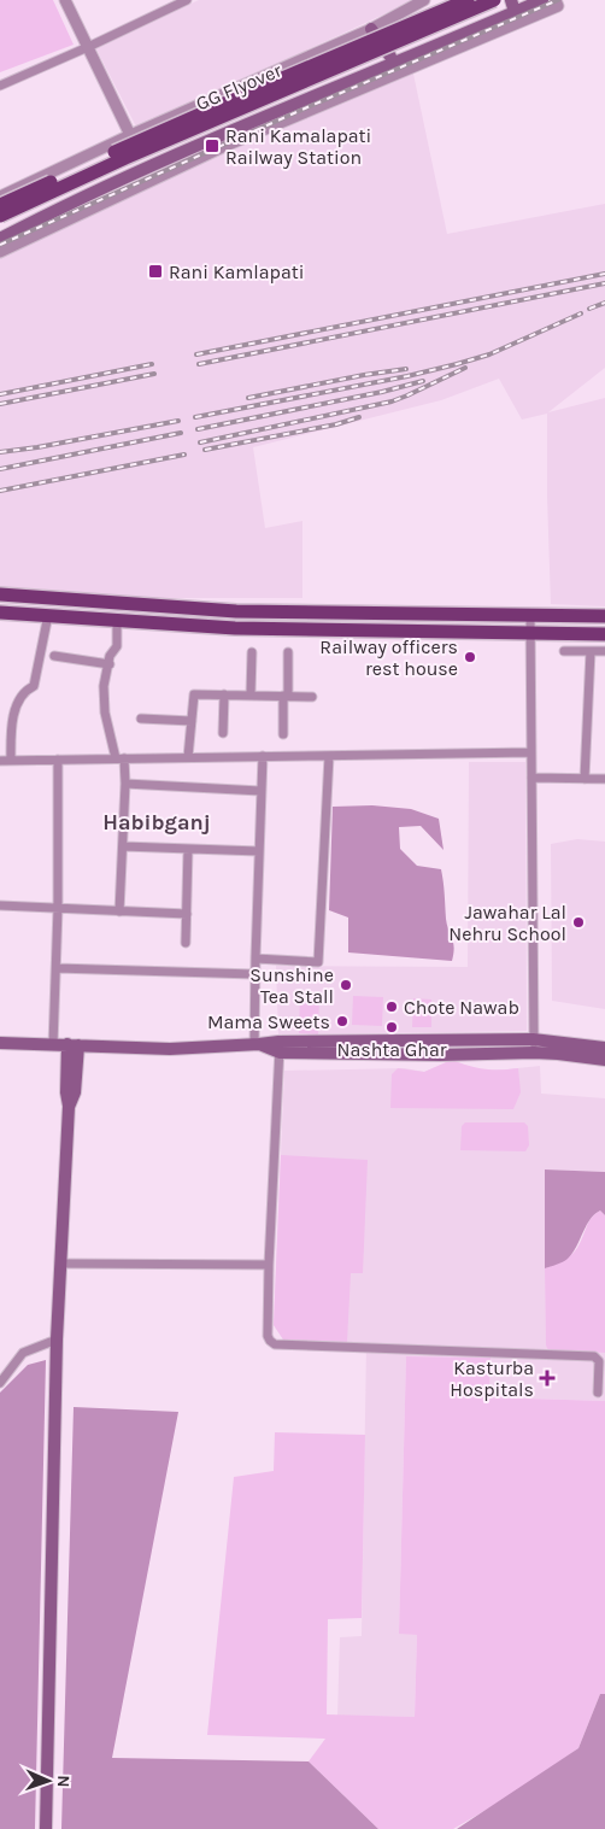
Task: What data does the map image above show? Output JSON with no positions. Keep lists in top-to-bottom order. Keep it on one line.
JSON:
{"streets":{"main road":["GG Flyover"]},"districts":["Habibganj"],"places":{"transit":["Rani Kamalapati Railway Station","Rani Kamlapati"],"other":["Railway officers rest house","Jawahar Lal Nehru School","Sunshine Tea Stall","Chote Nawab","Mama Sweets","Nashta Ghar"],"health":["Kasturba Hospitals"]},"north":"right"}
